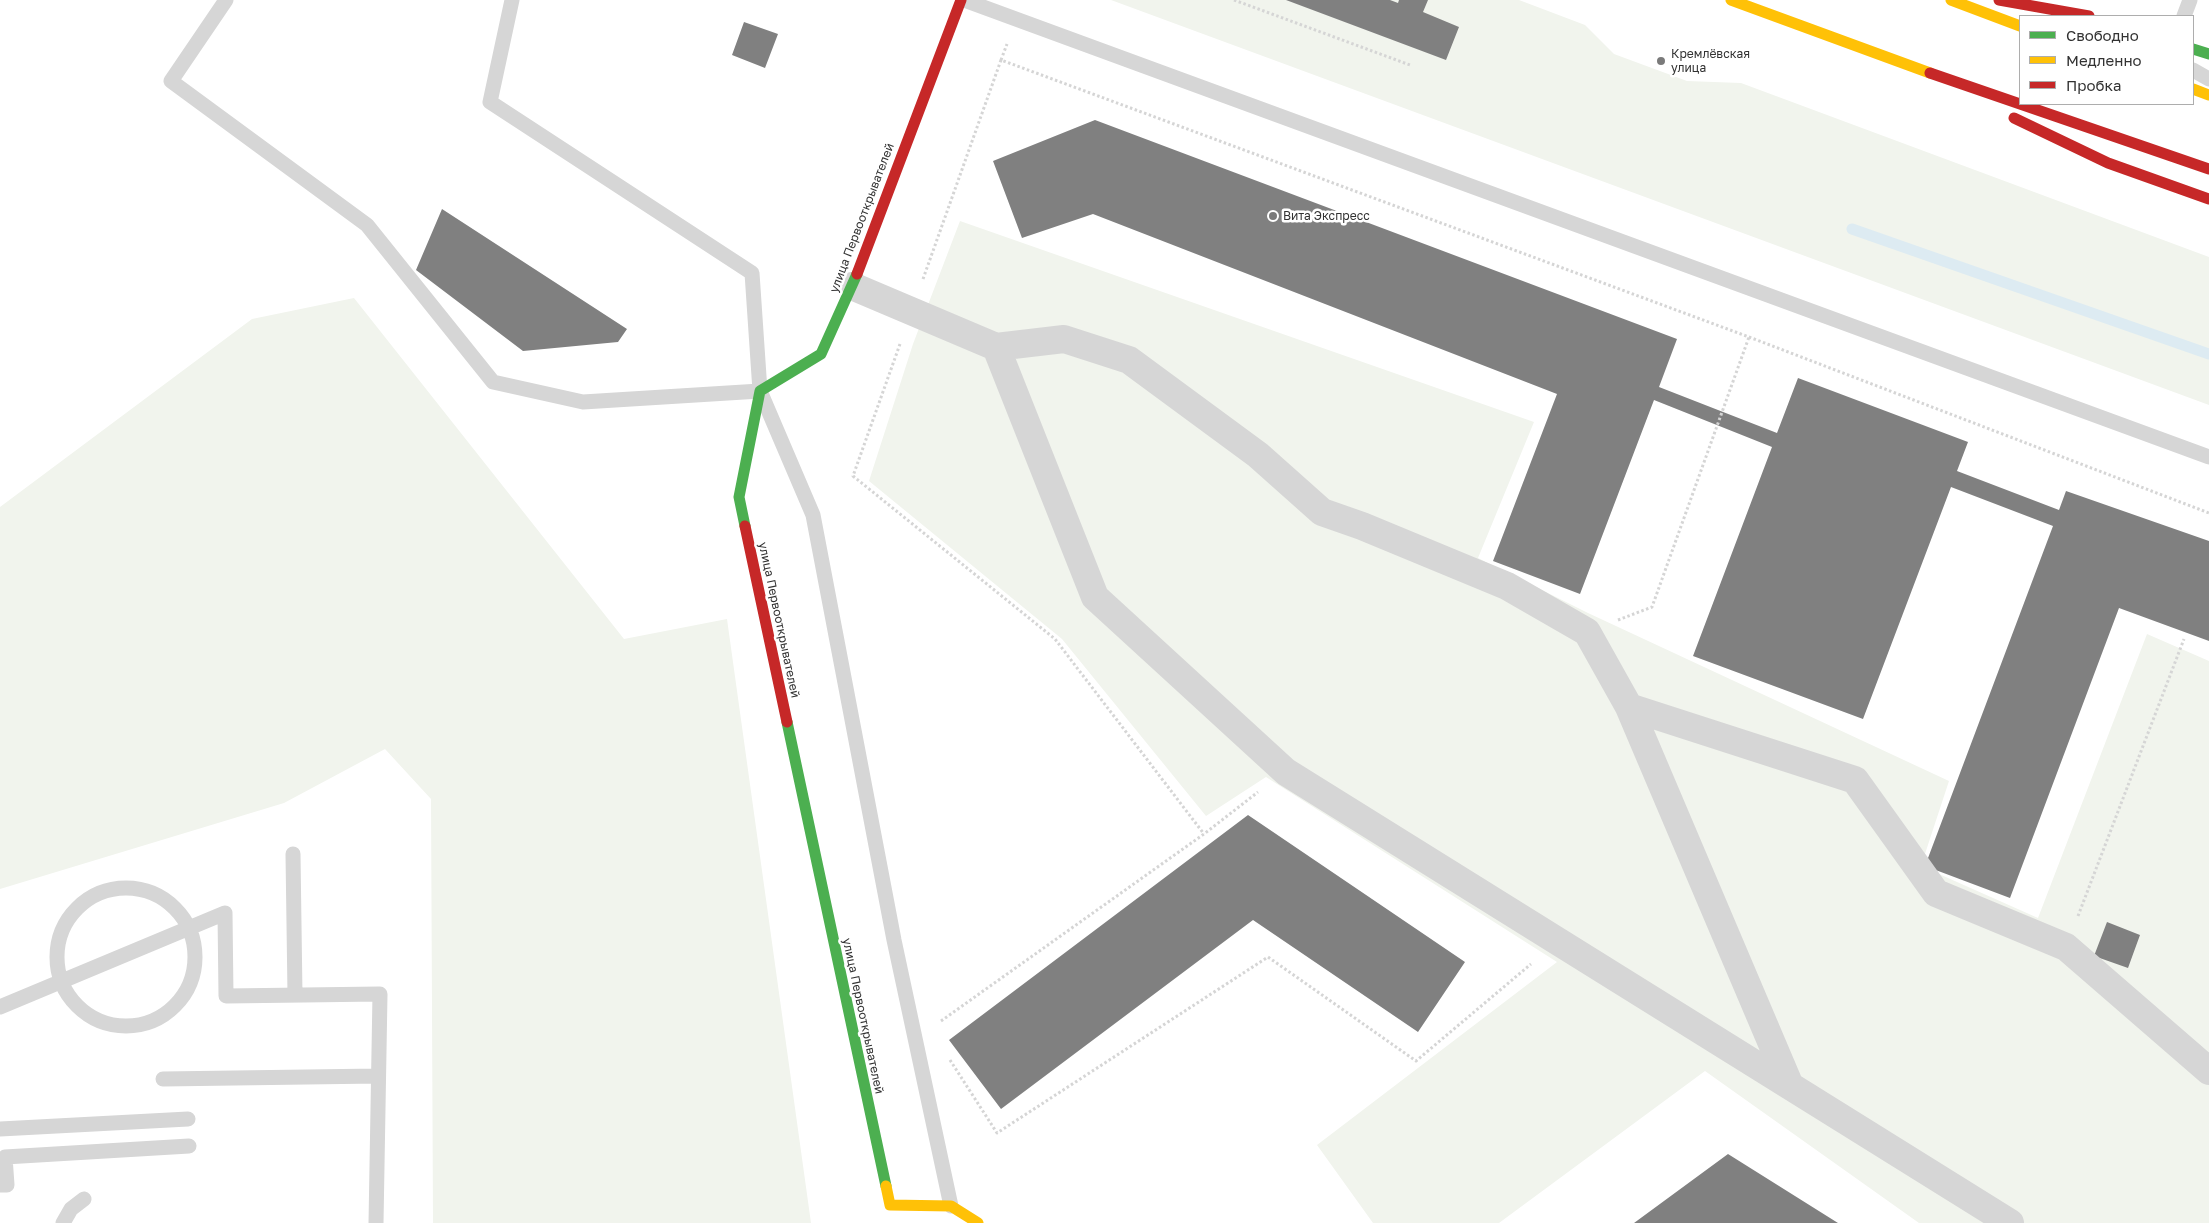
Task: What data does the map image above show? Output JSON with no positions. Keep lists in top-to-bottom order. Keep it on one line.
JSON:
{"streets":{"main road":["улица Первооткрывателей"]},"places":["Кремлёвская улица","Вита Экспресс"],"legend":["Свободно","Медленно","Пробка"]}
